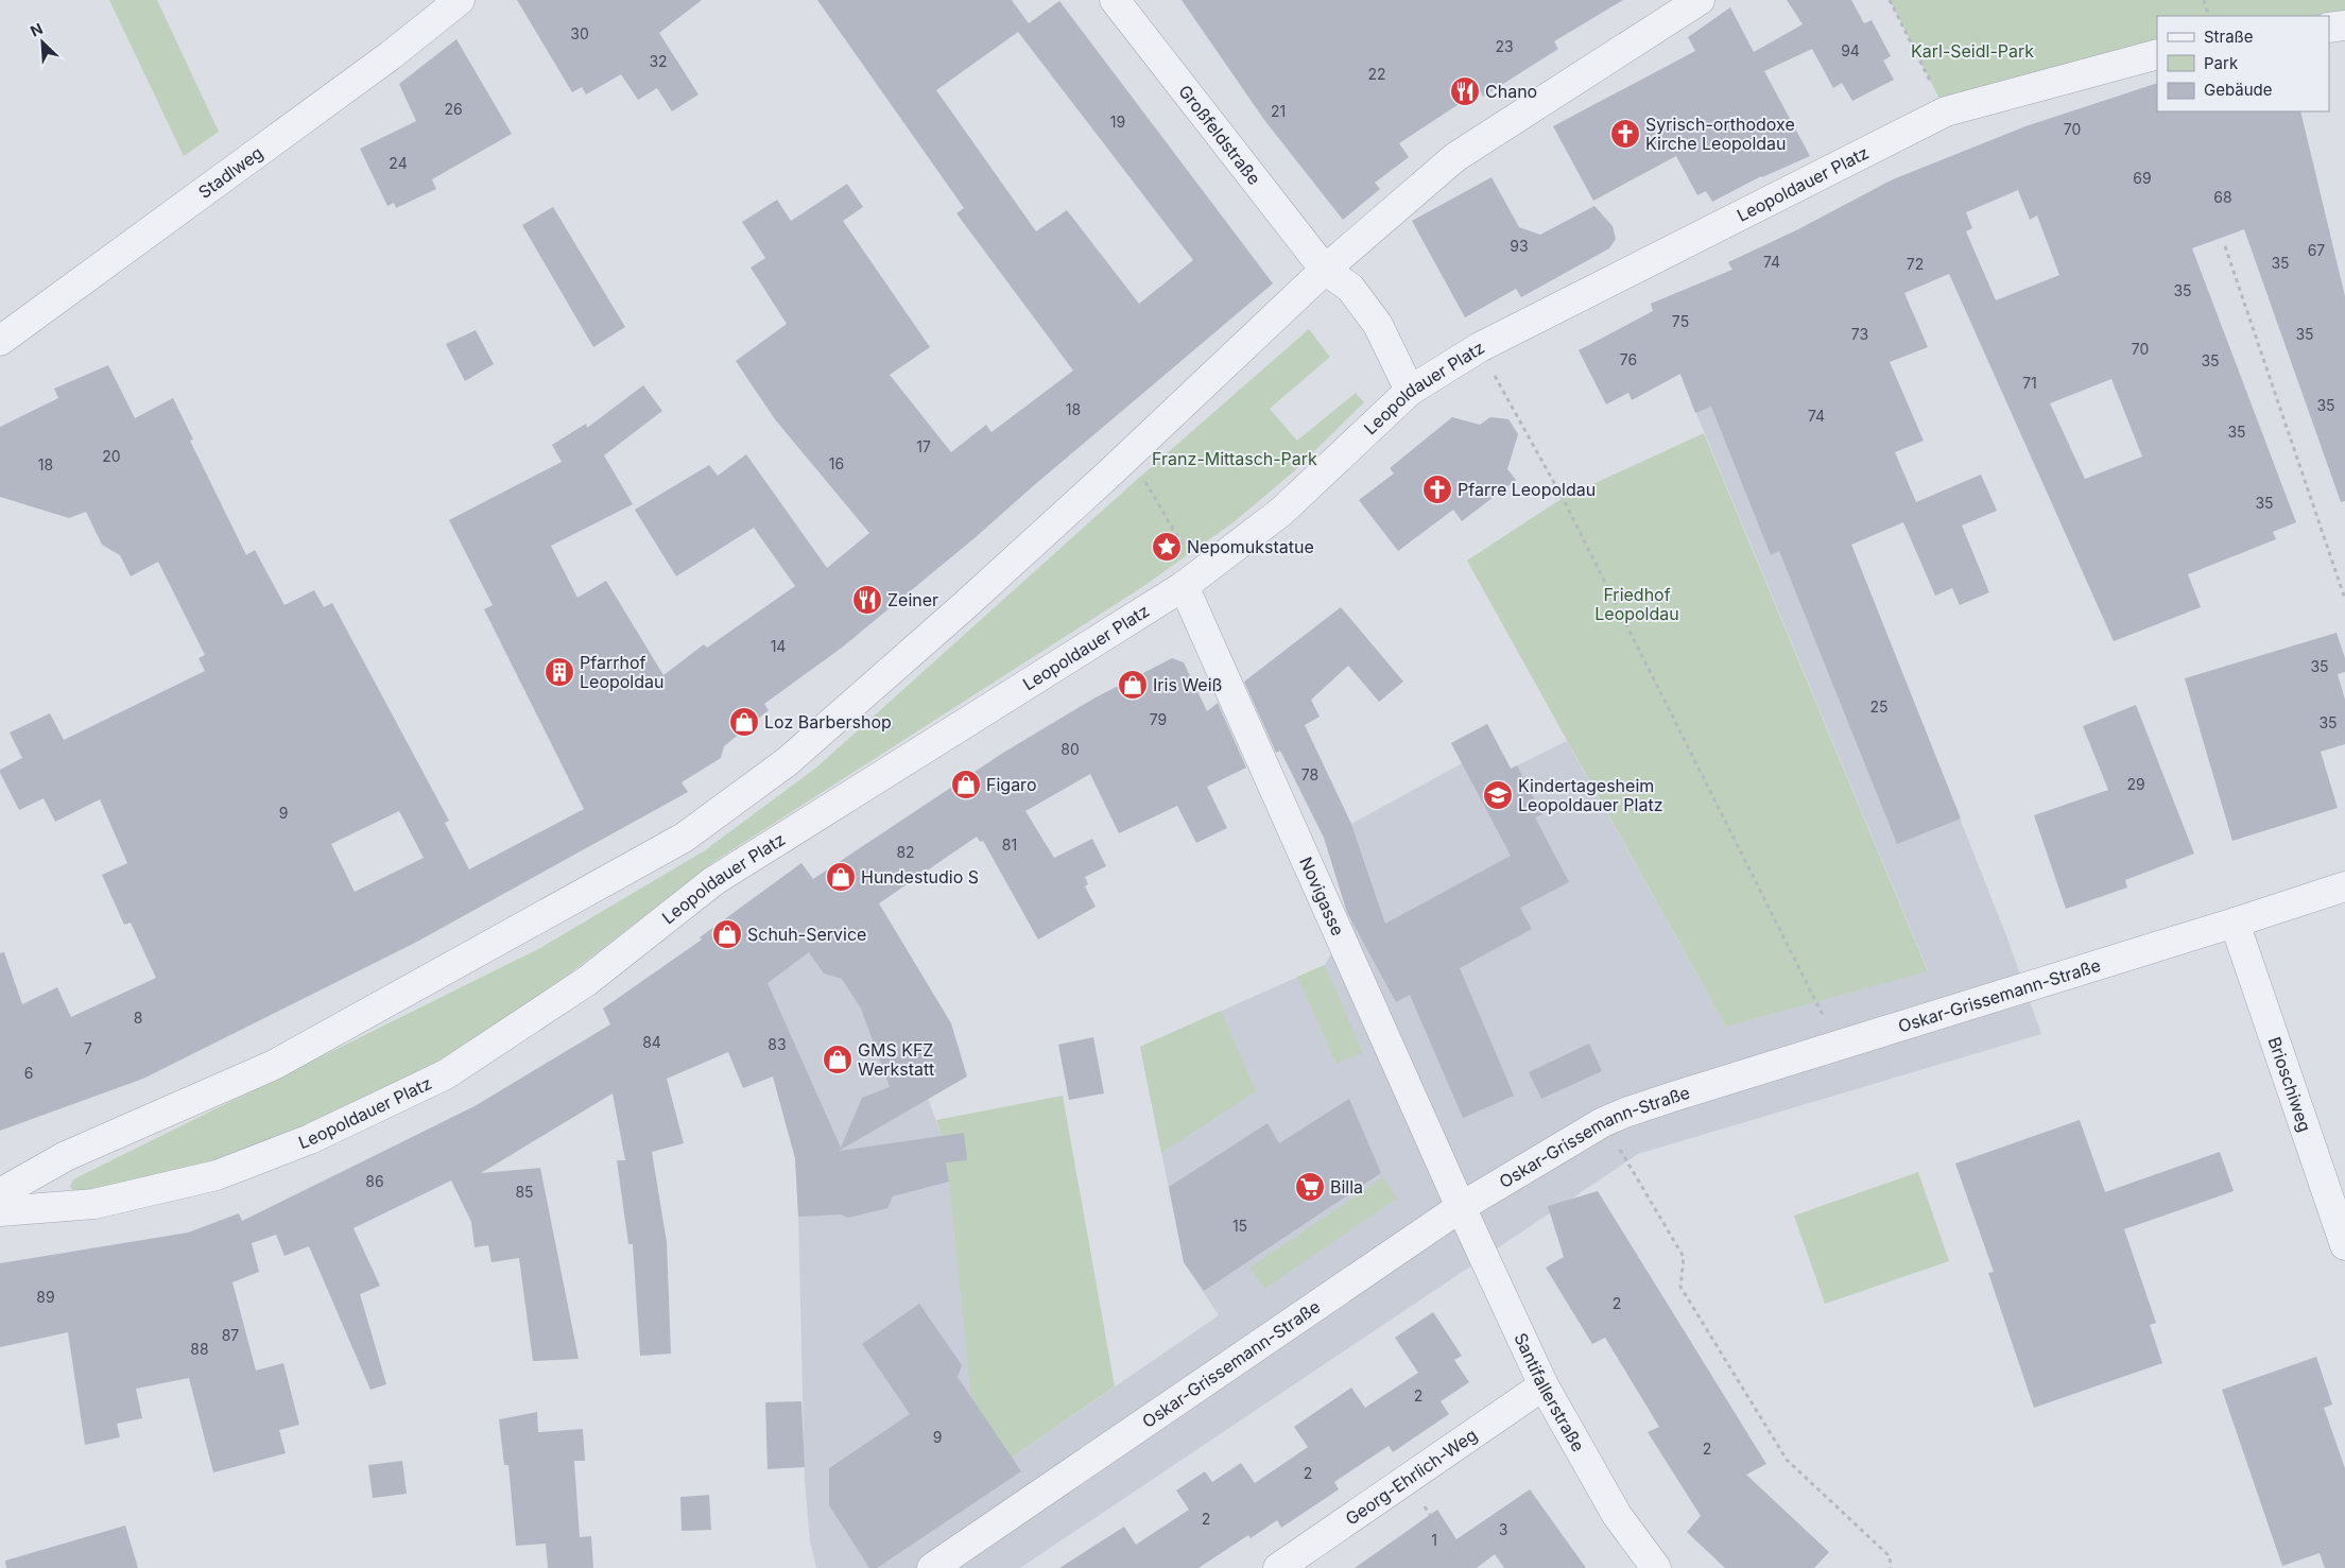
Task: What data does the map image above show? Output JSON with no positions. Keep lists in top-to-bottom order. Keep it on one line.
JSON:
{"streets":{"street":["Großfeldstraße","Stadlweg","Leopoldauer Platz","Novigasse","Oskar-Grissemann-Straße","Brioschiweg","Santifallerstraße","Georg-Ehrlich-Weg"]},"crossings":[["Großfeldstraße","Leopoldauer Platz"],["Leopoldauer Platz","Novigasse"],["Novigasse","Oskar-Grissemann-Straße"],["Novigasse","Santifallerstraße"],["Oskar-Grissemann-Straße","Brioschiweg"],["Oskar-Grissemann-Straße","Santifallerstraße"],["Santifallerstraße","Georg-Ehrlich-Weg"]],"parks":["Karl-Seidl-Park","Franz-Mittasch-Park","Friedhof Leopoldau"],"places":{"restaurant":["Chano","Zeiner"],"church":["Syrisch-orthodoxe Kirche Leopoldau","Pfarre Leopoldau"],"place":["Nepomukstatue"],"building":["Pfarrhof Leopoldau"],"shop":["Iris Weiß","Loz Barbershop","Figaro","Hundestudio S","Schuh-Service","GMS KFZ Werkstatt"],"school or university":["Kindertagesheim Leopoldauer Platz"],"supermarket":["Billa"]},"house_numbers":["30","23","94","32","22","26","21","19","70","24","69","68","93","67","74","35","72","35","75","73","35","70","76","35","71","35","18","74","35","17","20","16","18","35","14","35","25","79","35","80","78","29","9","81","82","8","84","83","7","6","86","85","15","89","2","87","88","2","9","2","2","2","3","1"],"legend":["Straße","Park","Gebäude"],"north":"top left"}
